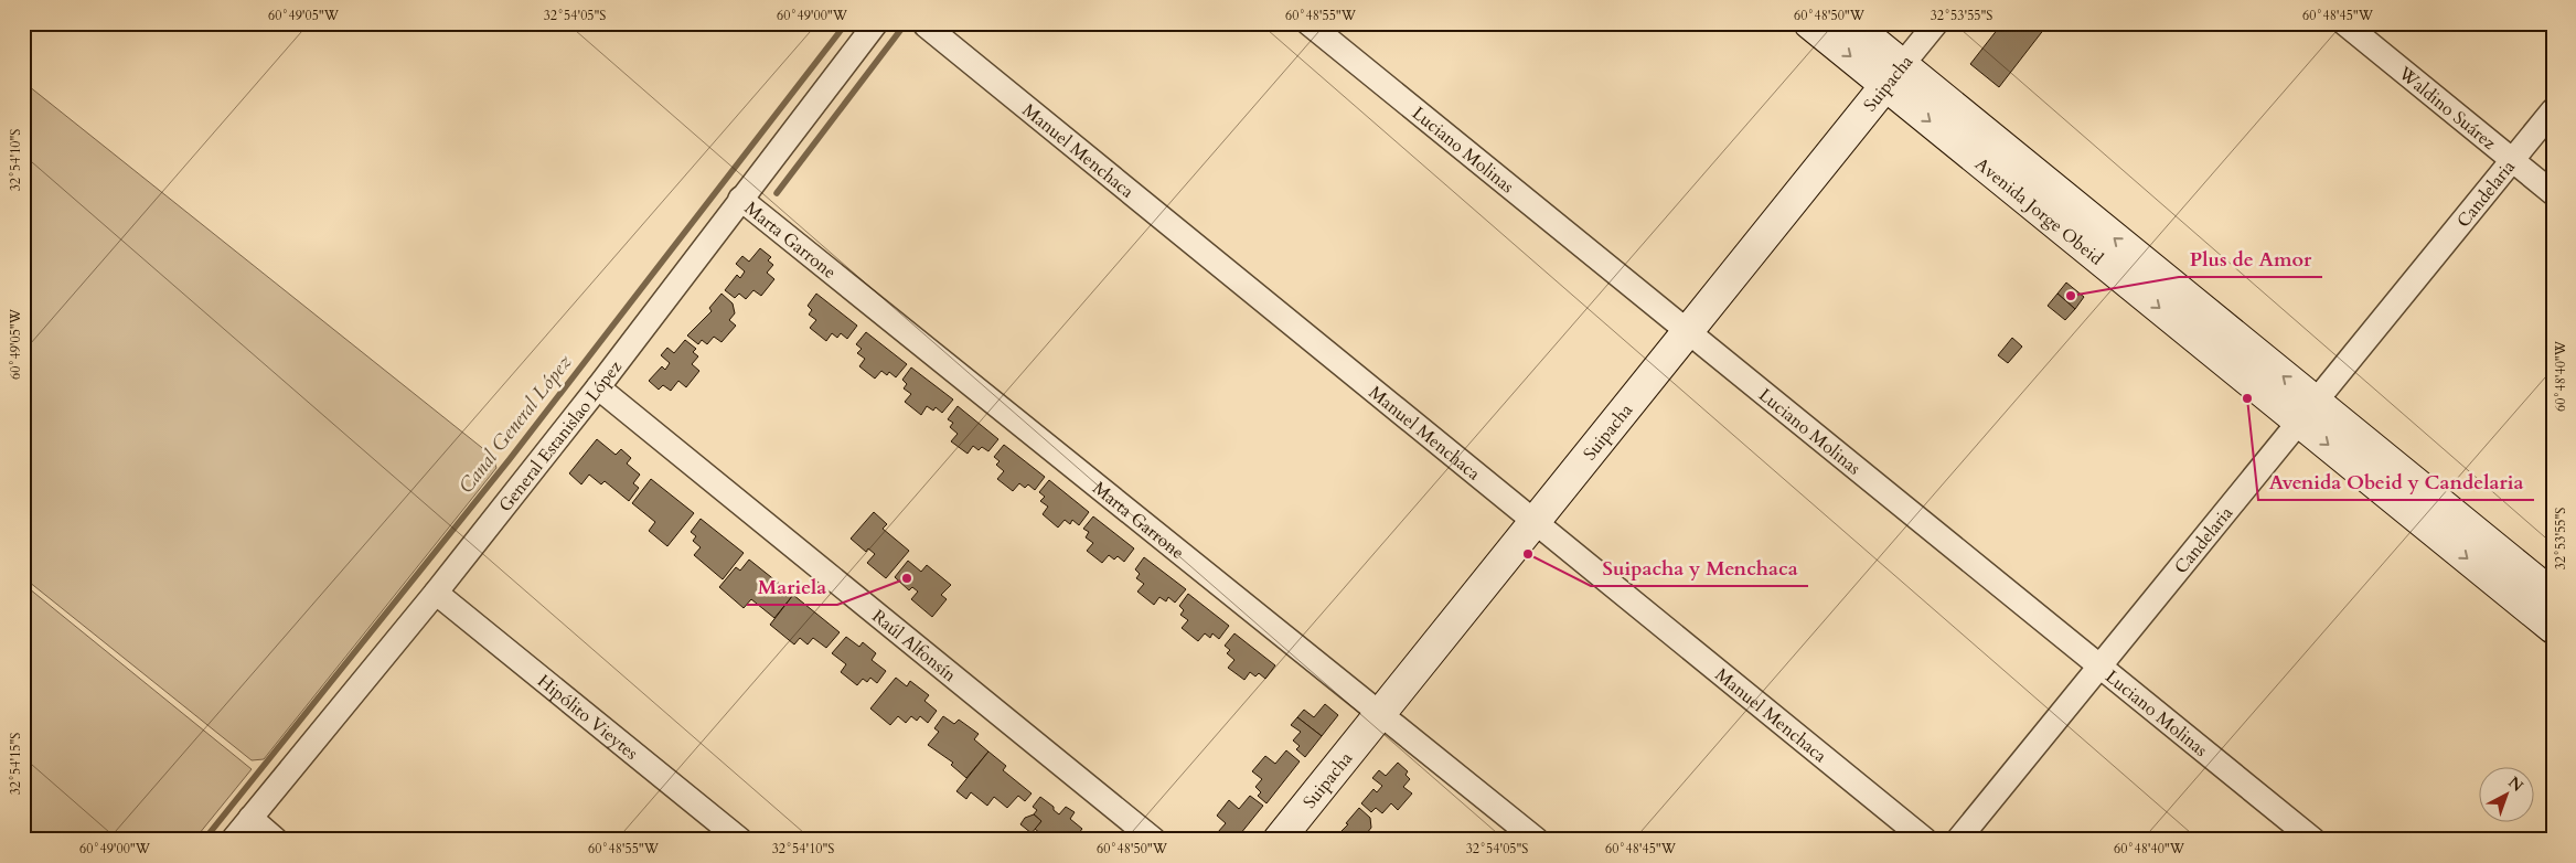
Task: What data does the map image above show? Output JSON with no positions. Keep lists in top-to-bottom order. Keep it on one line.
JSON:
{"streets":{"main road":["Suipacha","Avenida Jorge Obeid"],"street":["Waldino Suárez","Manuel Menchaca","Luciano Molinas","Candelaria","Marta Garrone","General Estanislao López","Raúl Alfonsín","Hipólito Vieytes"]},"crossings":[["Suipacha","Manuel Menchaca"],["Suipacha","Luciano Molinas"],["Suipacha","Avenida Jorge Obeid"],["Suipacha","Marta Garrone"],["Waldino Suárez","Candelaria"],["Luciano Molinas","Candelaria"],["Candelaria","Avenida Jorge Obeid"],["Marta Garrone","General Estanislao López"],["General Estanislao López","Raúl Alfonsín"],["General Estanislao López","Hipólito Vieytes"]],"water":["Canal General López"],"places":["Plus de Amor","Avenida Obeid y Candelaria","Suipacha y Menchaca","Mariela"],"north":"top right","coordinates":["60°49'05\"W","32°54'05\"S","60°49'00\"W","60°48'55\"W","60°48'50\"W","32°53'55\"S","60°48'45\"W","32°54'10\"S","60°48'40\"W","32°54'15\"S"]}
